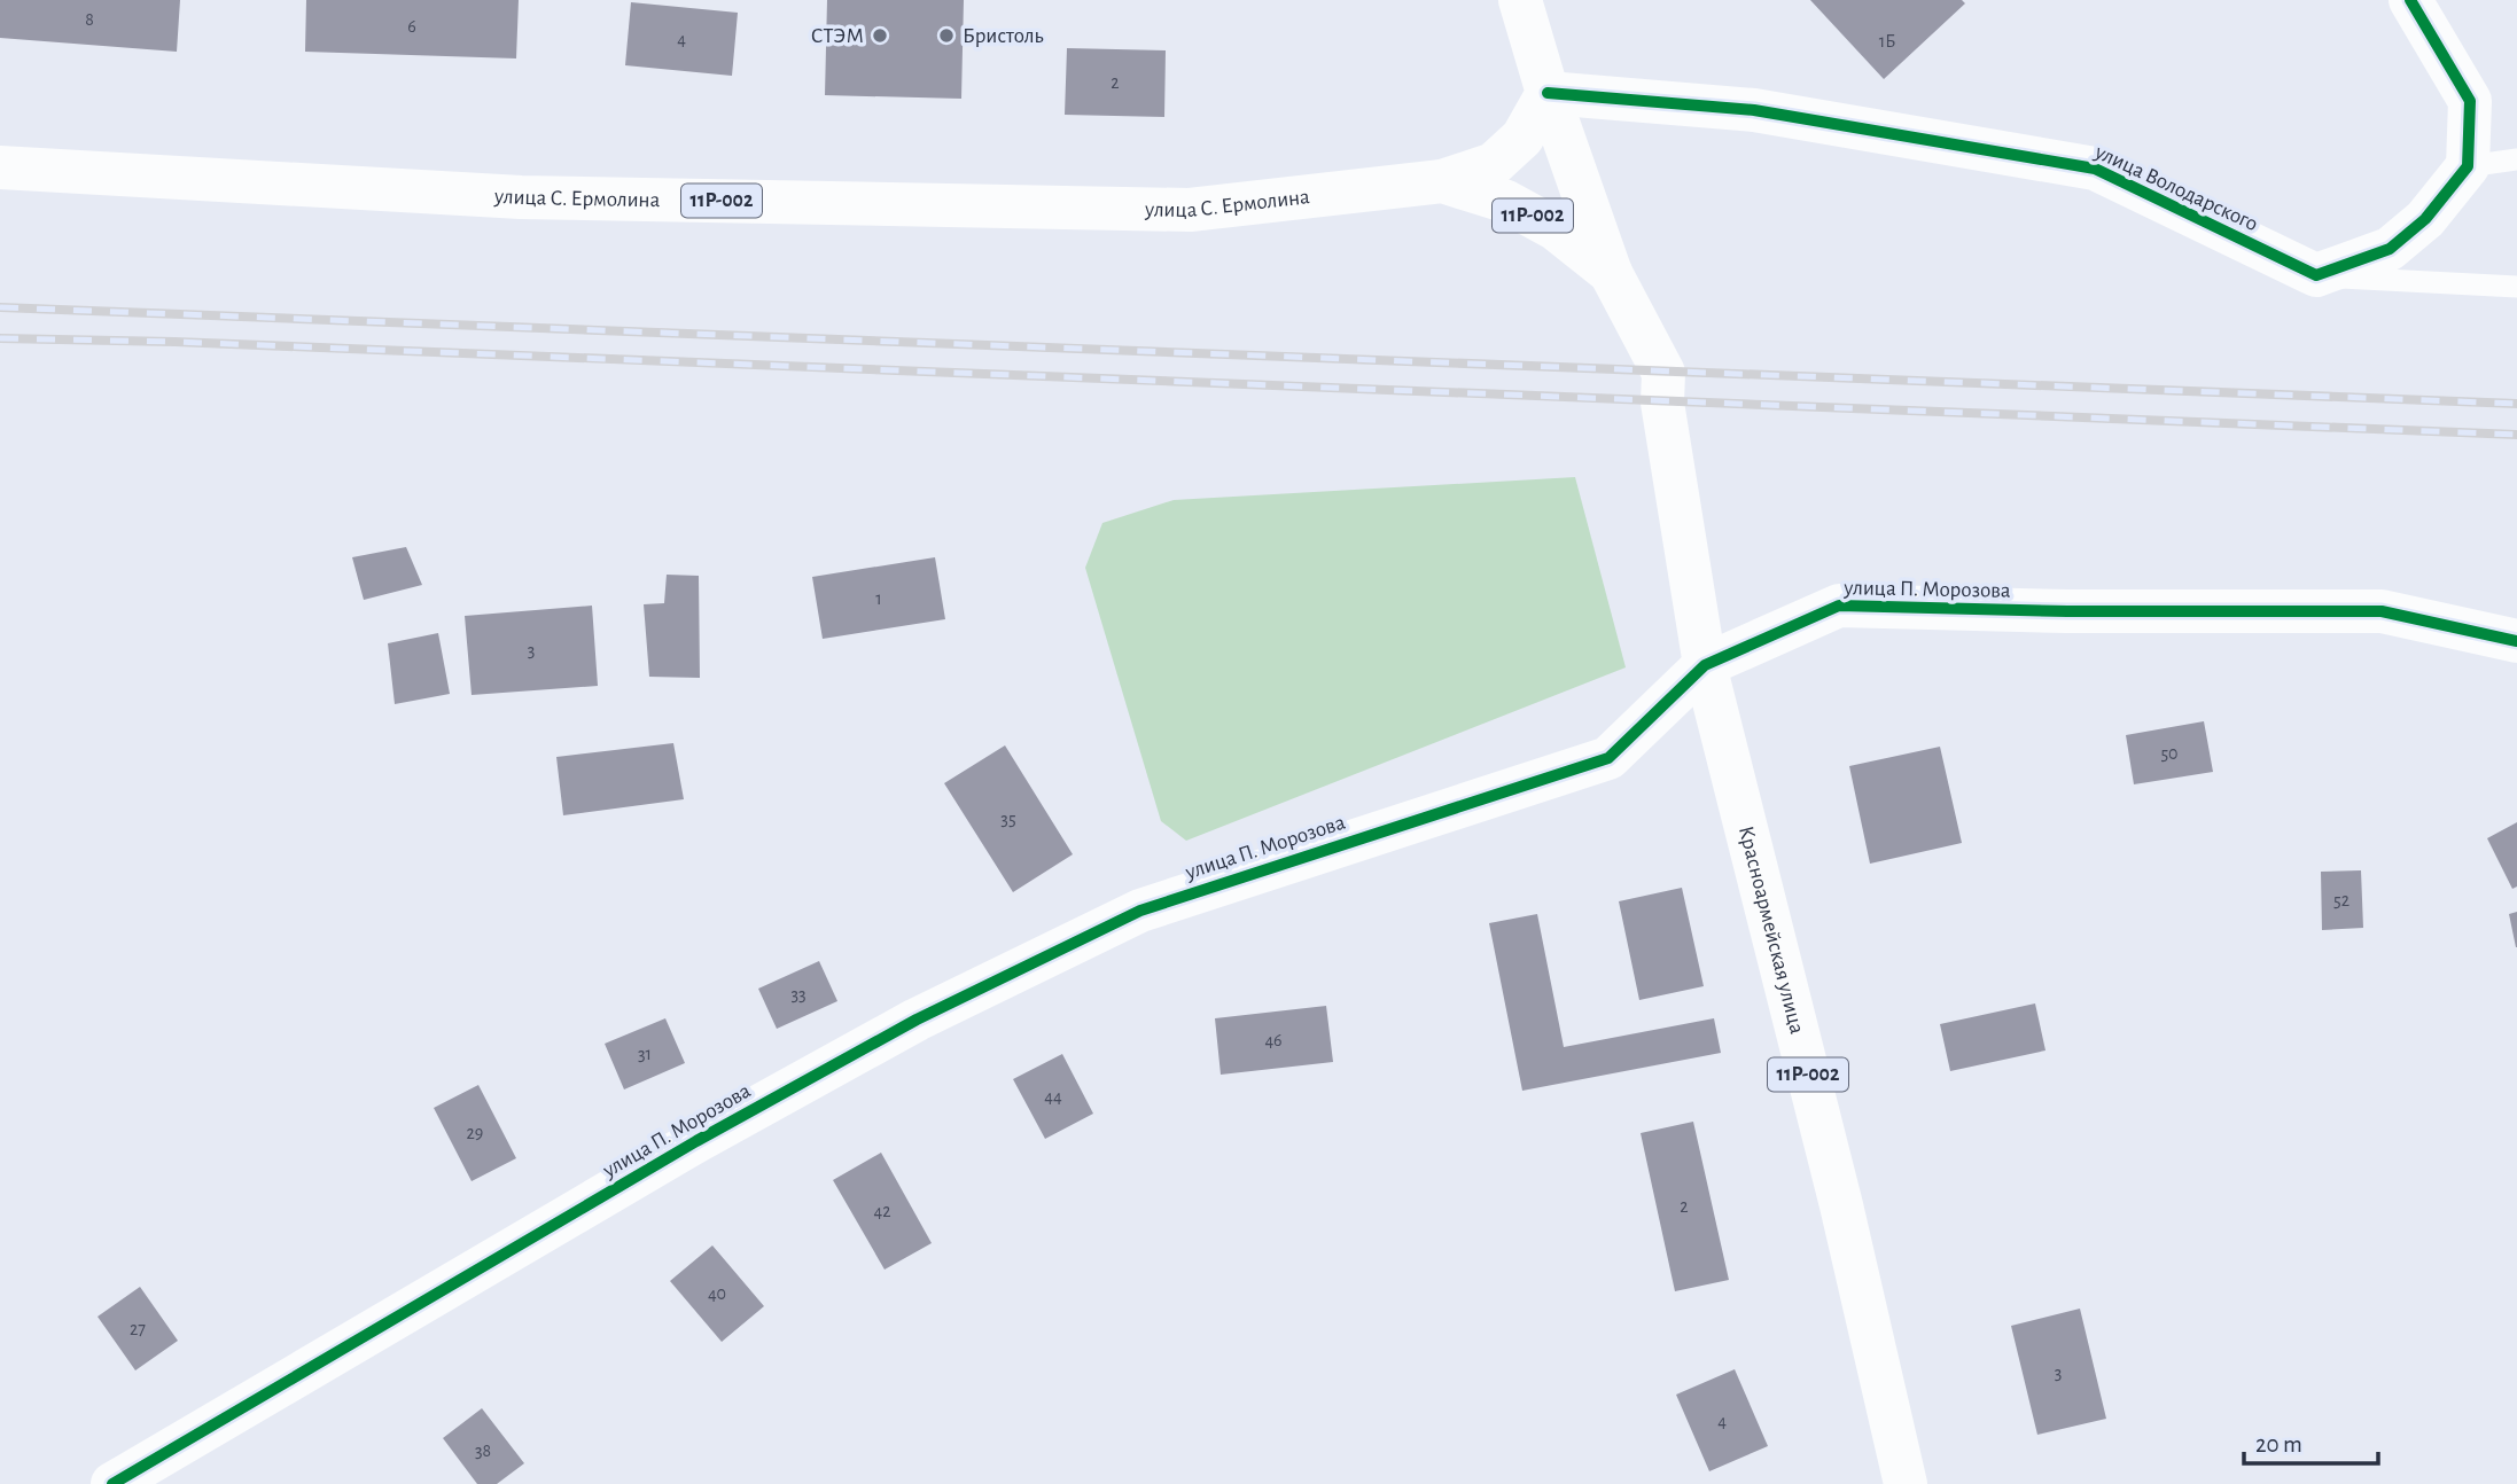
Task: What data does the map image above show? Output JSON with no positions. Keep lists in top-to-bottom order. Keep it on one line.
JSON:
{"streets":{"street":["улица Володарского","улица С. Ермолина","11Р-002","улица П. Морозова","Красноармейская улица"]},"crossings":[["улица С. Ермолина","11Р-002"],["11Р-002","Красноармейская улица"],["улица П. Морозова","Красноармейская улица"]],"places":["СТЭМ","Бристоль"],"house_numbers":["8","6","4","1Б","2","1","3","50","35","52","33","46","31","44","29","2","42","40","27","3","4","38"],"scale_bar":"20 m"}
